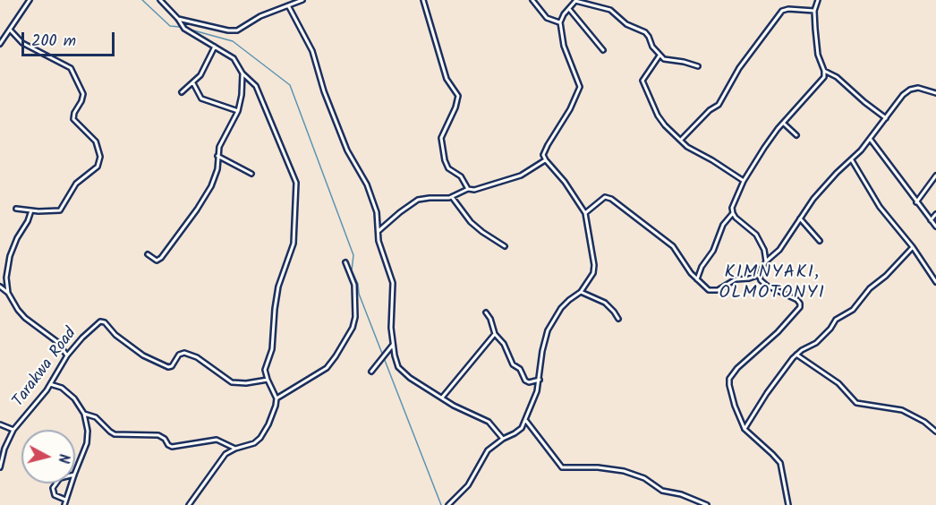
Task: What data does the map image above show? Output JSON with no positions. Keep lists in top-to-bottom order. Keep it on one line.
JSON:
{"streets":{"street":["Tarakwa Road"]},"districts":["KIMNYAKI, OLMOTONYI"],"scale_bar":"200 m","north":"right"}
